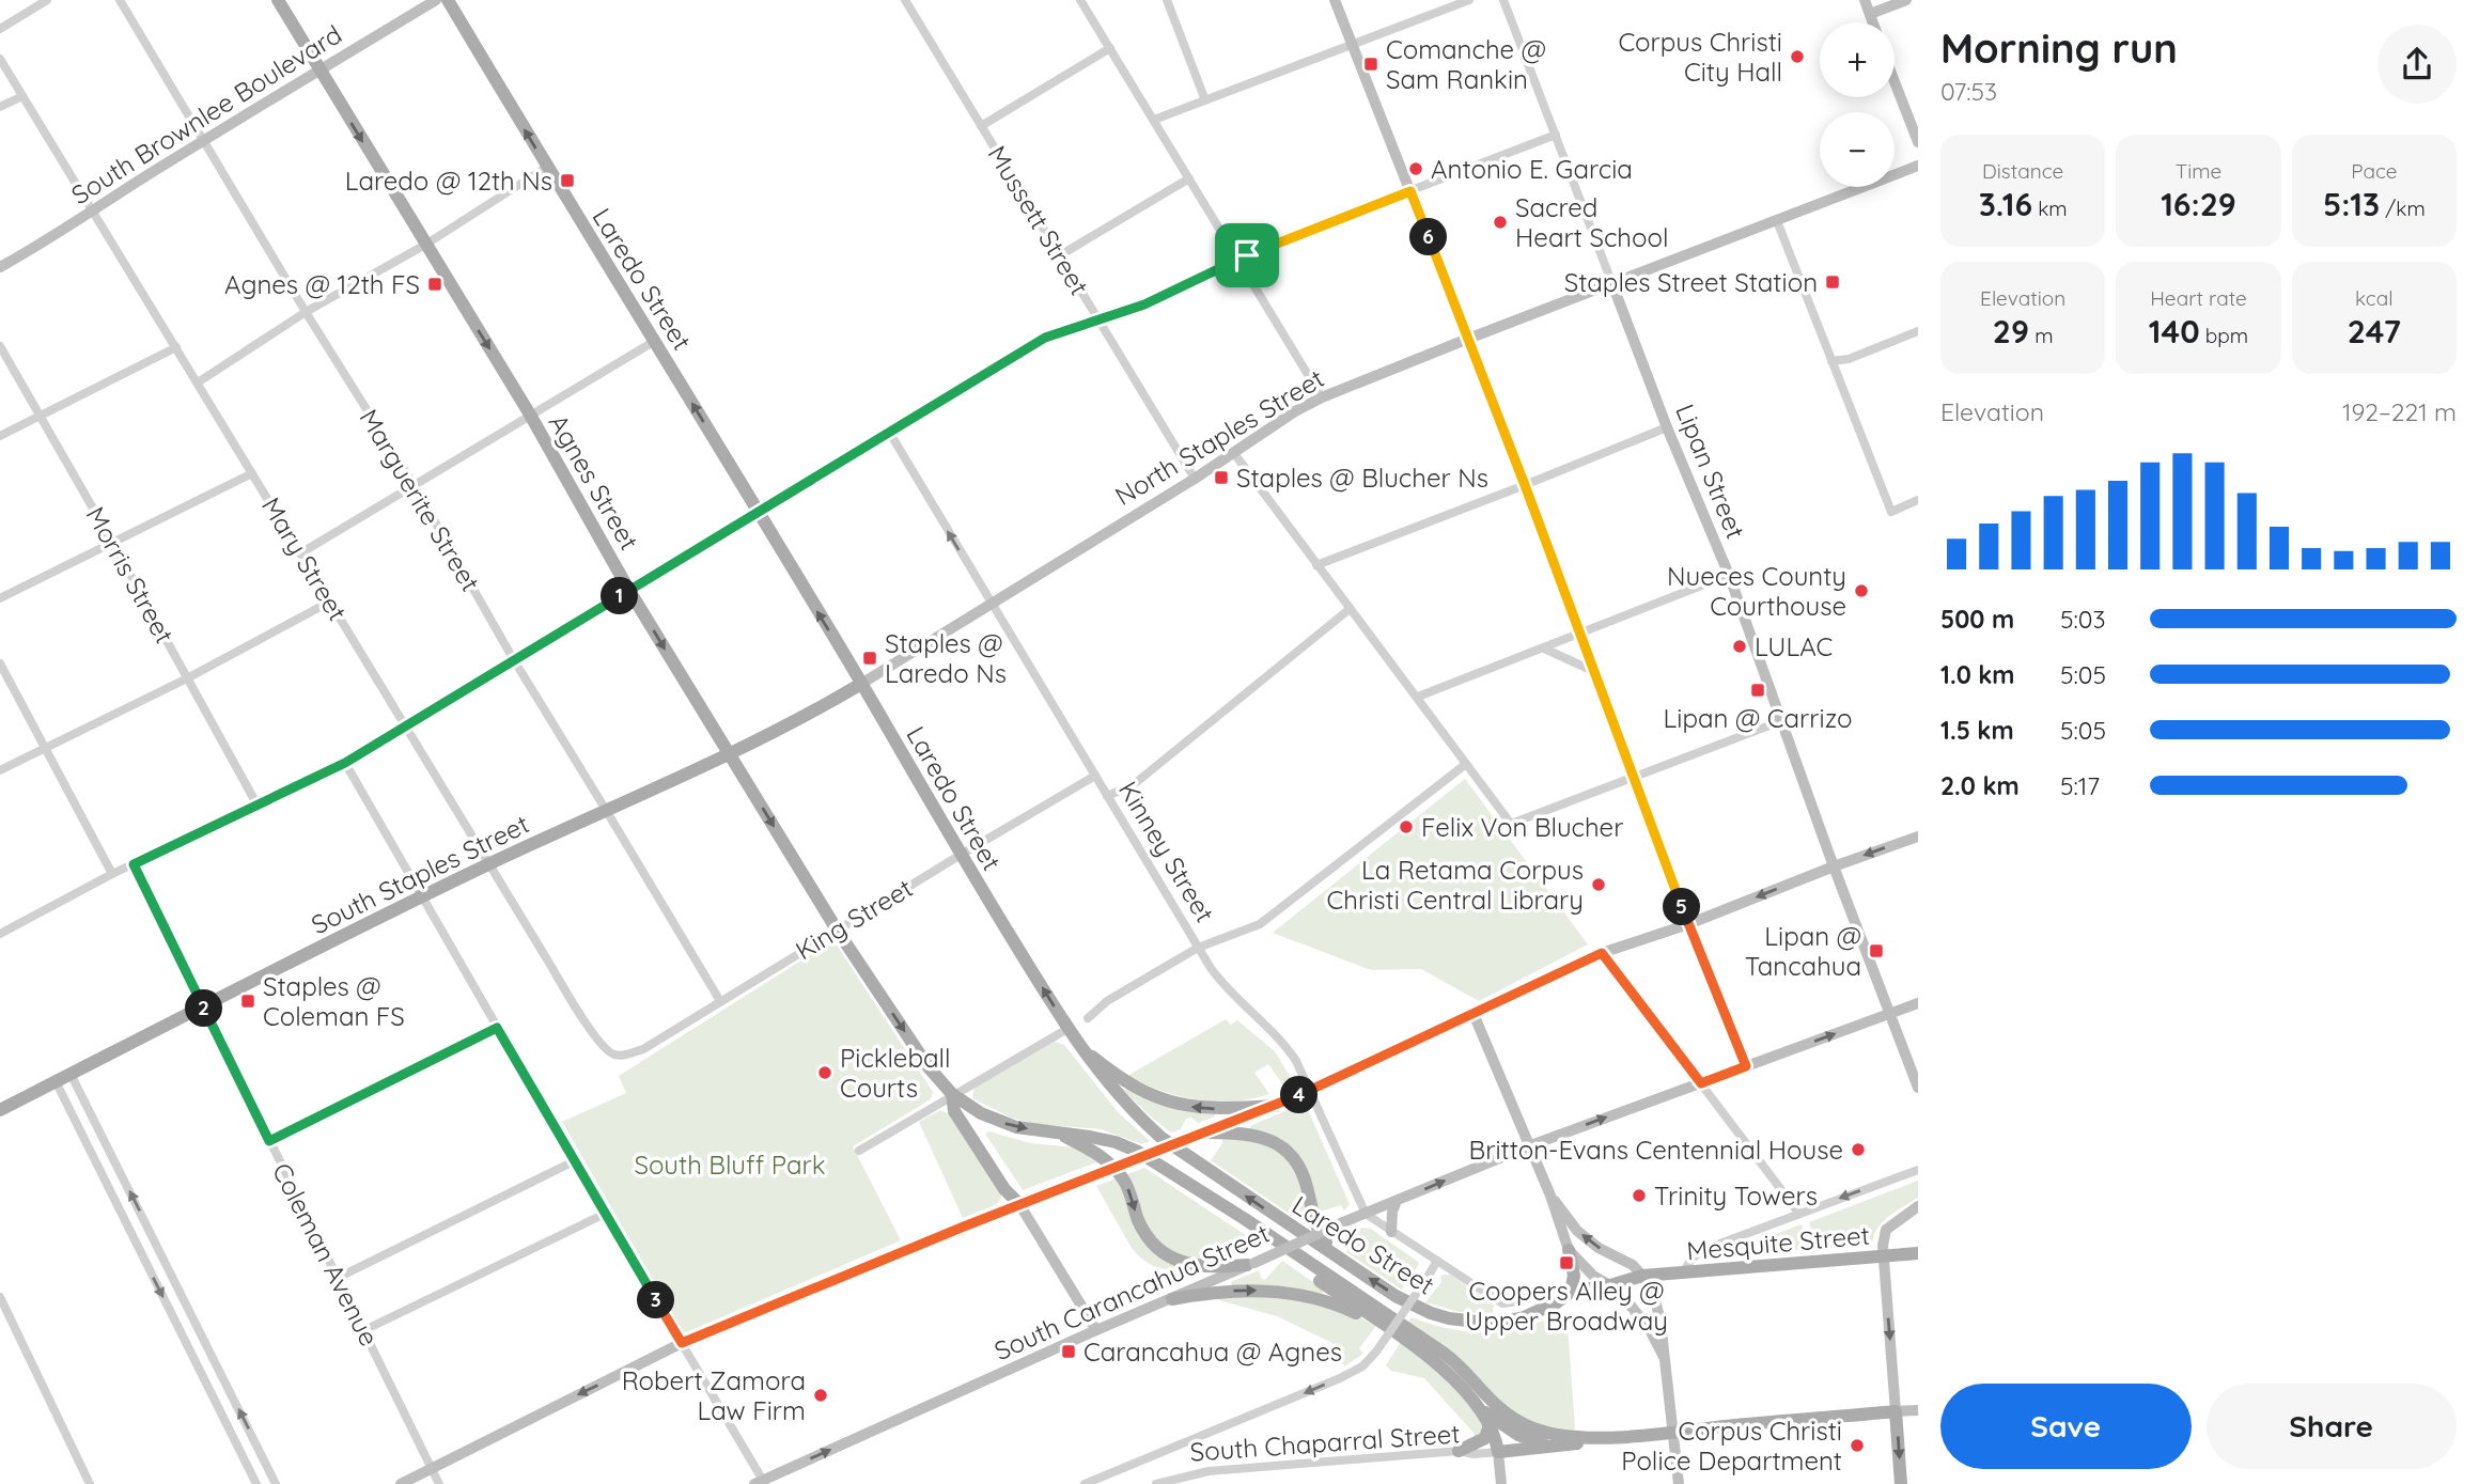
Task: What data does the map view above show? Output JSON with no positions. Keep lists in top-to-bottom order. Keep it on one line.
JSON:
{"streets":{"main road":["South Brownlee Boulevard","Laredo Street","North Staples Street","Lipan Street","Agnes Street","South Staples Street","Mesquite Street","South Carancahua Street"],"street":["Mussett Street","Marguerite Street","Mary Street","Morris Street","Kinney Street","King Street","Coleman Avenue","South Chaparral Street"]},"crossings":[["South Brownlee Boulevard","Agnes Street"],["South Brownlee Boulevard","Marguerite Street"],["South Brownlee Boulevard","Mary Street"],["Mussett Street","North Staples Street"],["Laredo Street","North Staples Street"],["Laredo Street","South Staples Street"],["Laredo Street","King Street"],["Laredo Street","Mesquite Street"],["North Staples Street","Lipan Street"],["North Staples Street","Kinney Street"],["North Staples Street","South Staples Street"],["Lipan Street","South Carancahua Street"],["Agnes Street","South Staples Street"],["Agnes Street","King Street"],["Marguerite Street","South Staples Street"],["Marguerite Street","King Street"],["Mary Street","South Staples Street"],["Mary Street","King Street"],["Kinney Street","King Street"],["Kinney Street","South Carancahua Street"],["South Staples Street","Coleman Avenue"]],"one_way":["Agnes Street","South Carancahua Street"],"parks":["South Bluff Park"],"places":{"other":["Corpus Christi City Hall","Antonio E. Garcia","Sacred Heart School","Nueces County Courthouse","LULAC","Felix Von Blucher","La Retama Corpus Christi Central Library","Pickleball Courts","Britton-Evans Centennial House","Trinity Towers","Robert Zamora Law Firm","Corpus Christi Police Department"],"transit":["Comanche @ Sam Rankin","Laredo @ 12th Ns","Staples Street Station","Agnes @ 12th FS","Staples @ Blucher Ns","Staples @ Laredo Ns","Lipan @ Carrizo","Lipan @ Tancahua","Staples @ Coleman FS","Coopers Alley @ Upper Broadway","Carancahua @ Agnes"]},"page":{"heading":["Morning run","07:53"],"map_buttons":["+","−"],"stats":[["Distance","3.16 km"],["Time","16:29"],["Pace","5:13 /km"],["Elevation","29 m"],["Heart rate","140 bpm"],["kcal","247"]],"pins":["6","1","5","2","4","3"],"chart":["Elevation","192–221 m"],"list":[{"name":"500 m","note":"5:03"},{"name":"1.0 km","note":"5:05"},{"name":"1.5 km","note":"5:05"},{"name":"2.0 km","note":"5:17"}],"buttons":["Save","Share"]}}
